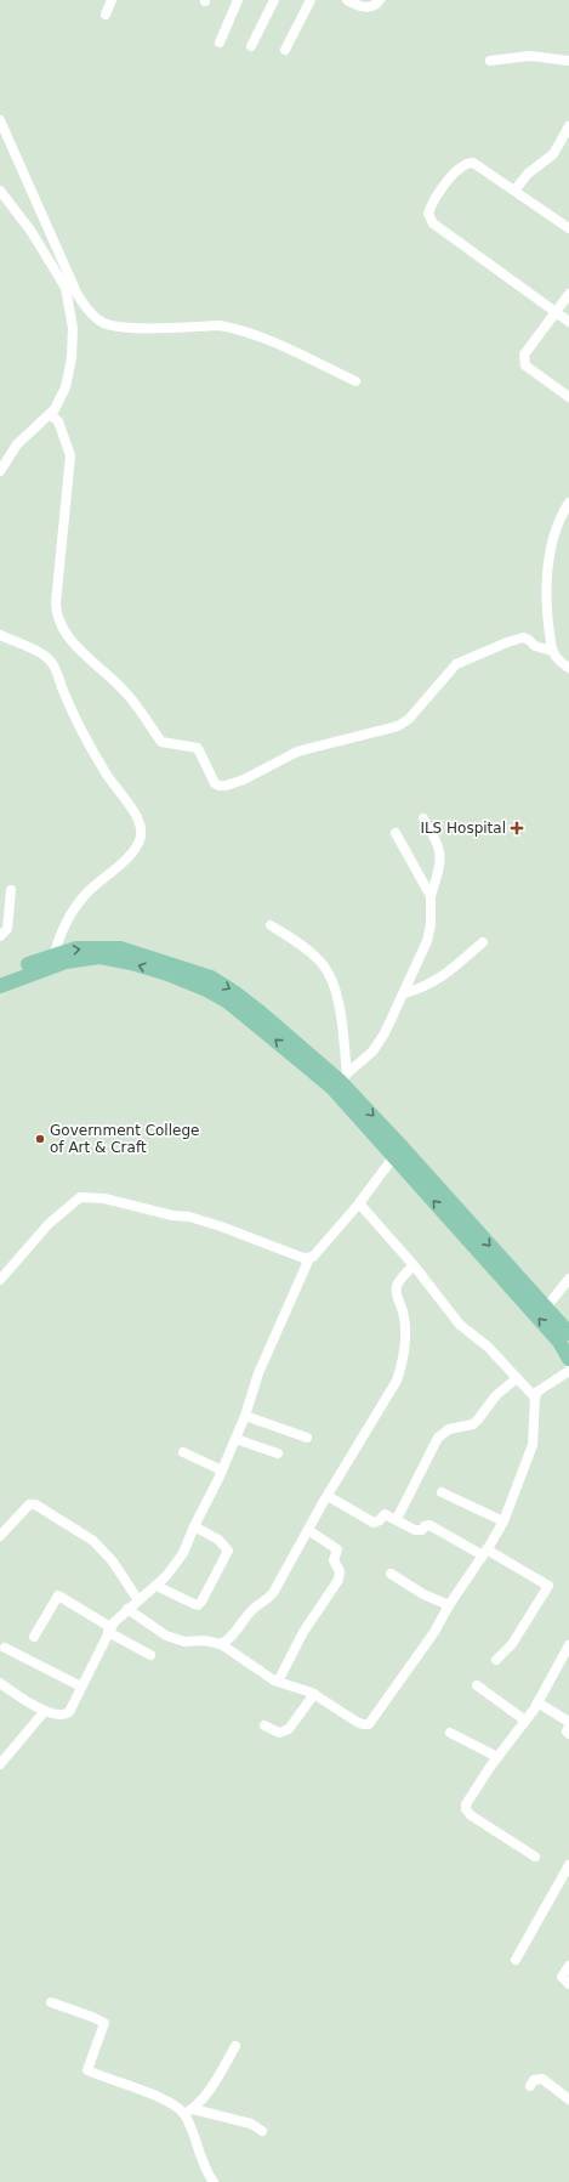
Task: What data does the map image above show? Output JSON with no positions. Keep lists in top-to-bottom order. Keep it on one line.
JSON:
{"places":{"health":["ILS Hospital"],"other":["Government College of Art & Craft"]}}
